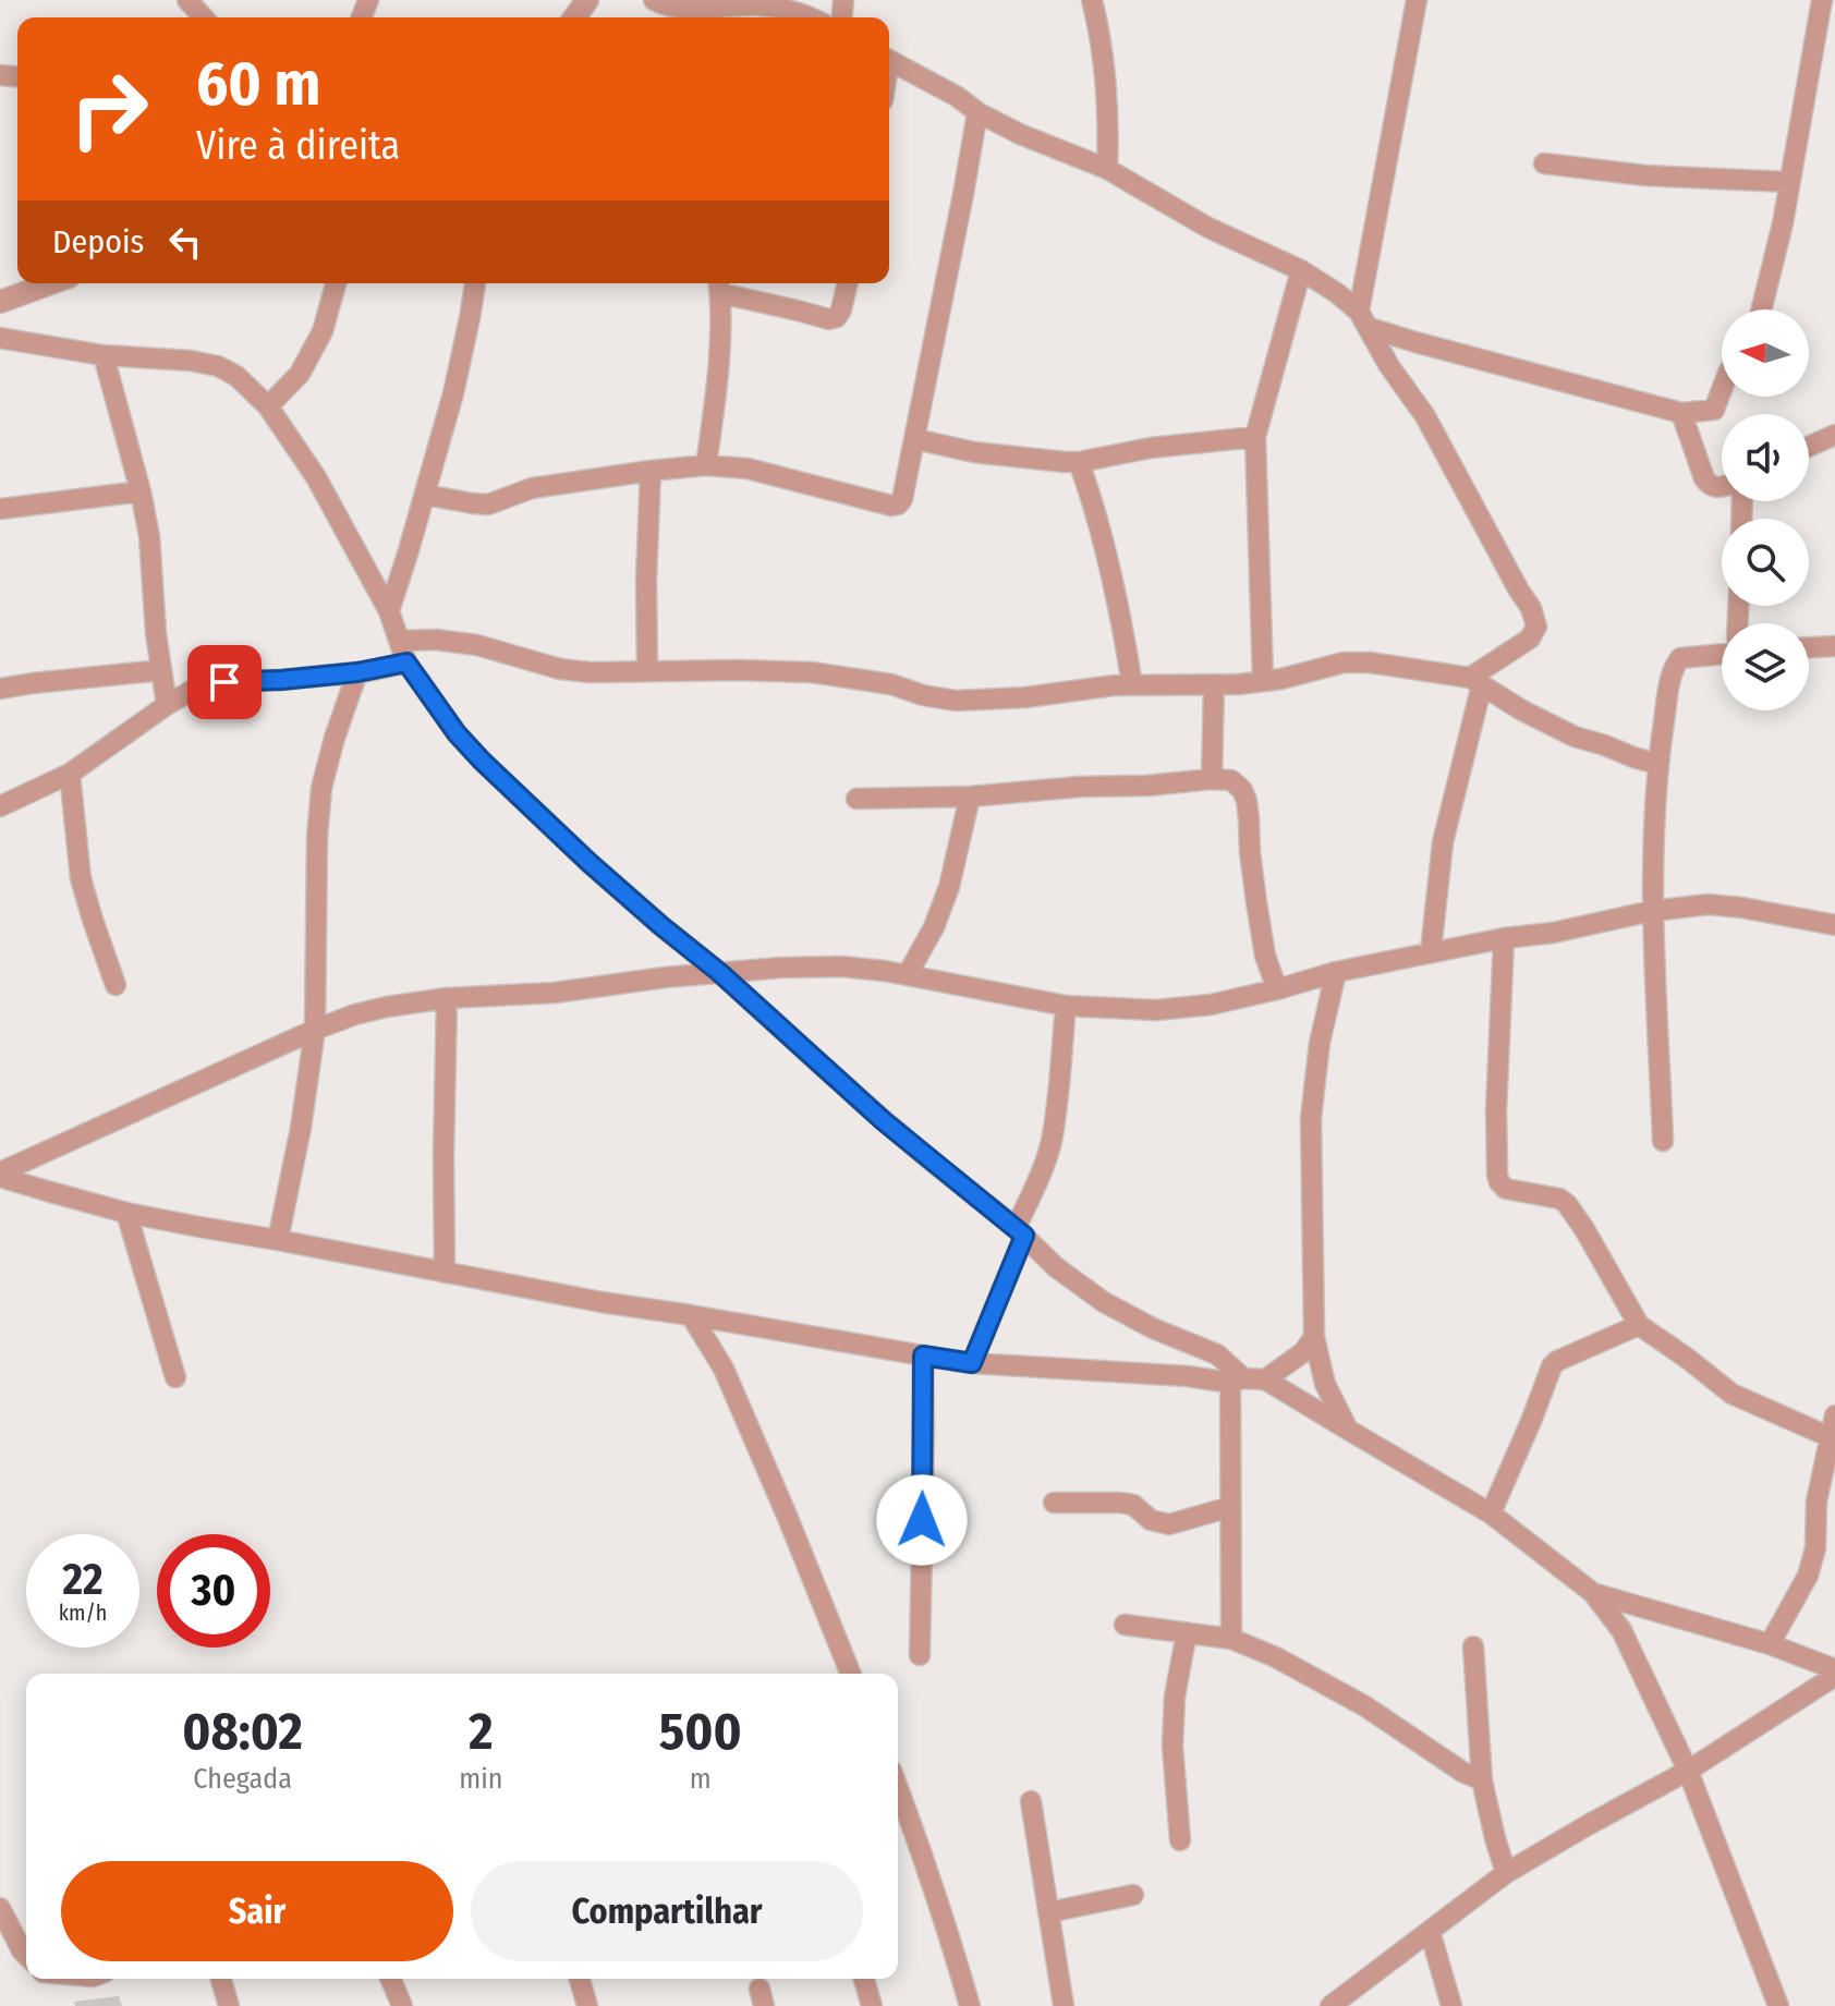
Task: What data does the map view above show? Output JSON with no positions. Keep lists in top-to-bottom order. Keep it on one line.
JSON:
{"north":"left","page":{"turn":["60 m","Vire à direita"],"then":"Depois","speed":"22 km/h","limit":"30","eta":["08:02","Chegada","2","min","500","m"],"buttons":["Sair","Compartilhar"]}}
